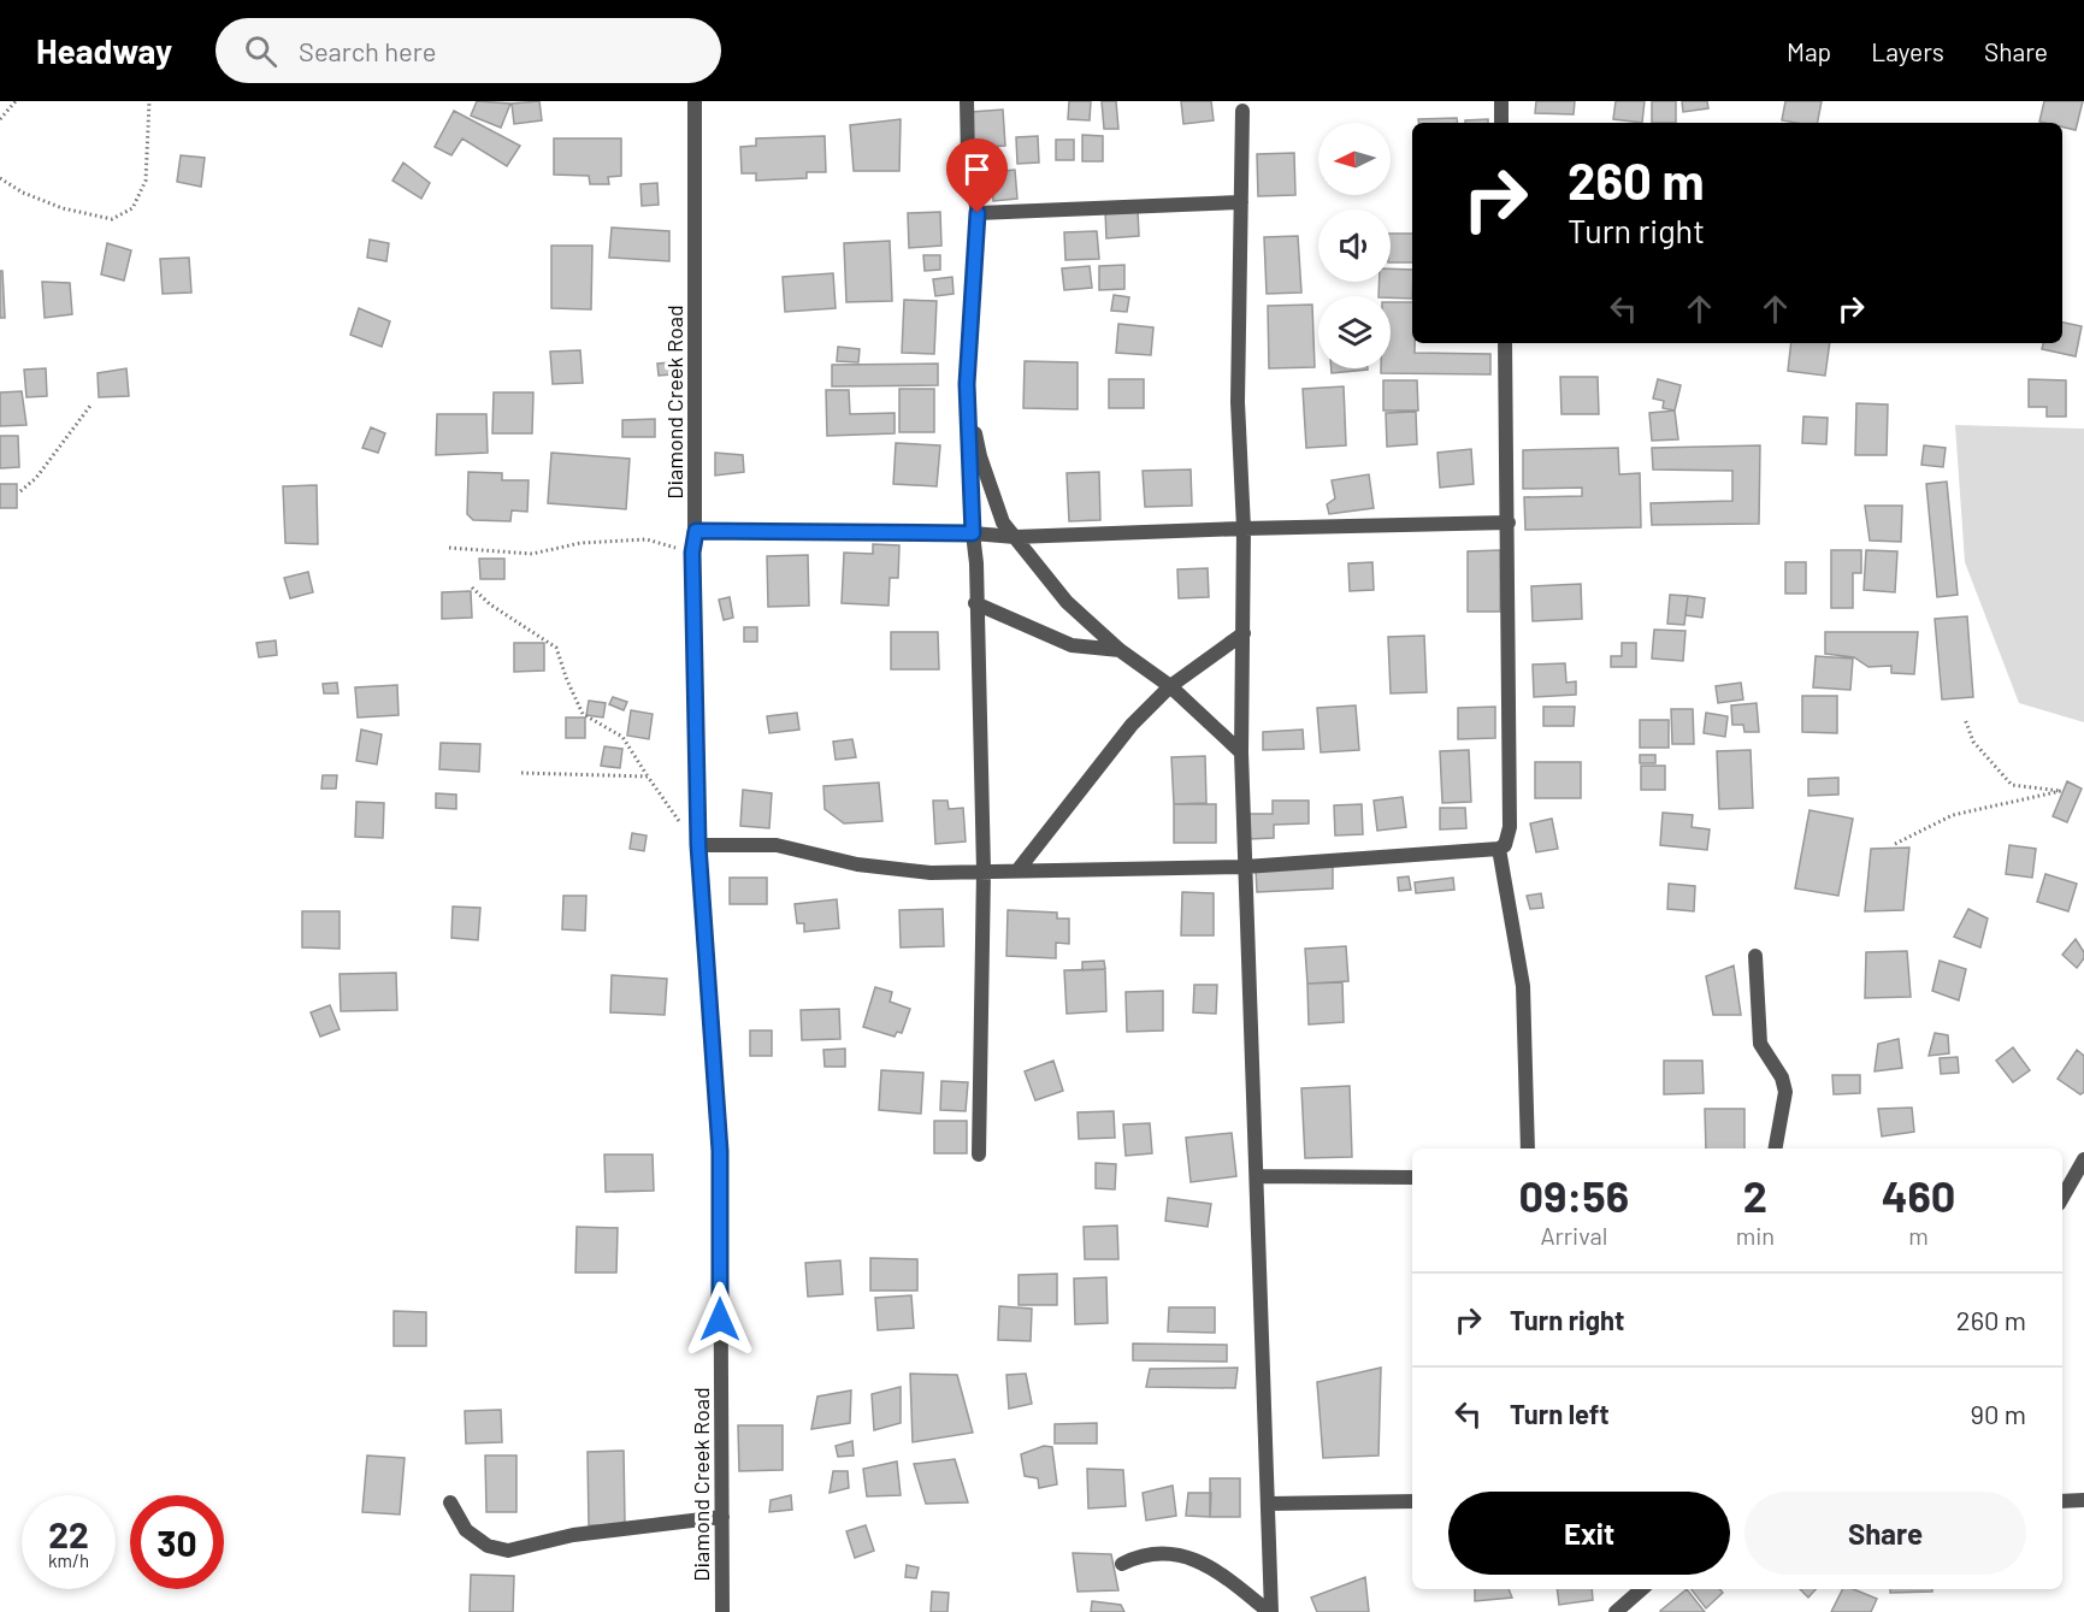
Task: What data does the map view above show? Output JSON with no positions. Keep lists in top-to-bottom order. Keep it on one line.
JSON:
{"streets":{"street":["Diamond Creek Road"]},"north":"left","page":{"header":"Headway","search":"Search here","nav":["Map","Layers","Share"],"turn":["260 m","Turn right"],"eta":["09:56","Arrival","2","min","460","m"],"list":[{"name":"Turn right","value":"260 m"},{"name":"Turn left","value":"90 m"}],"buttons":["Exit","Share"],"speed":"22 km/h","limit":"30"}}
